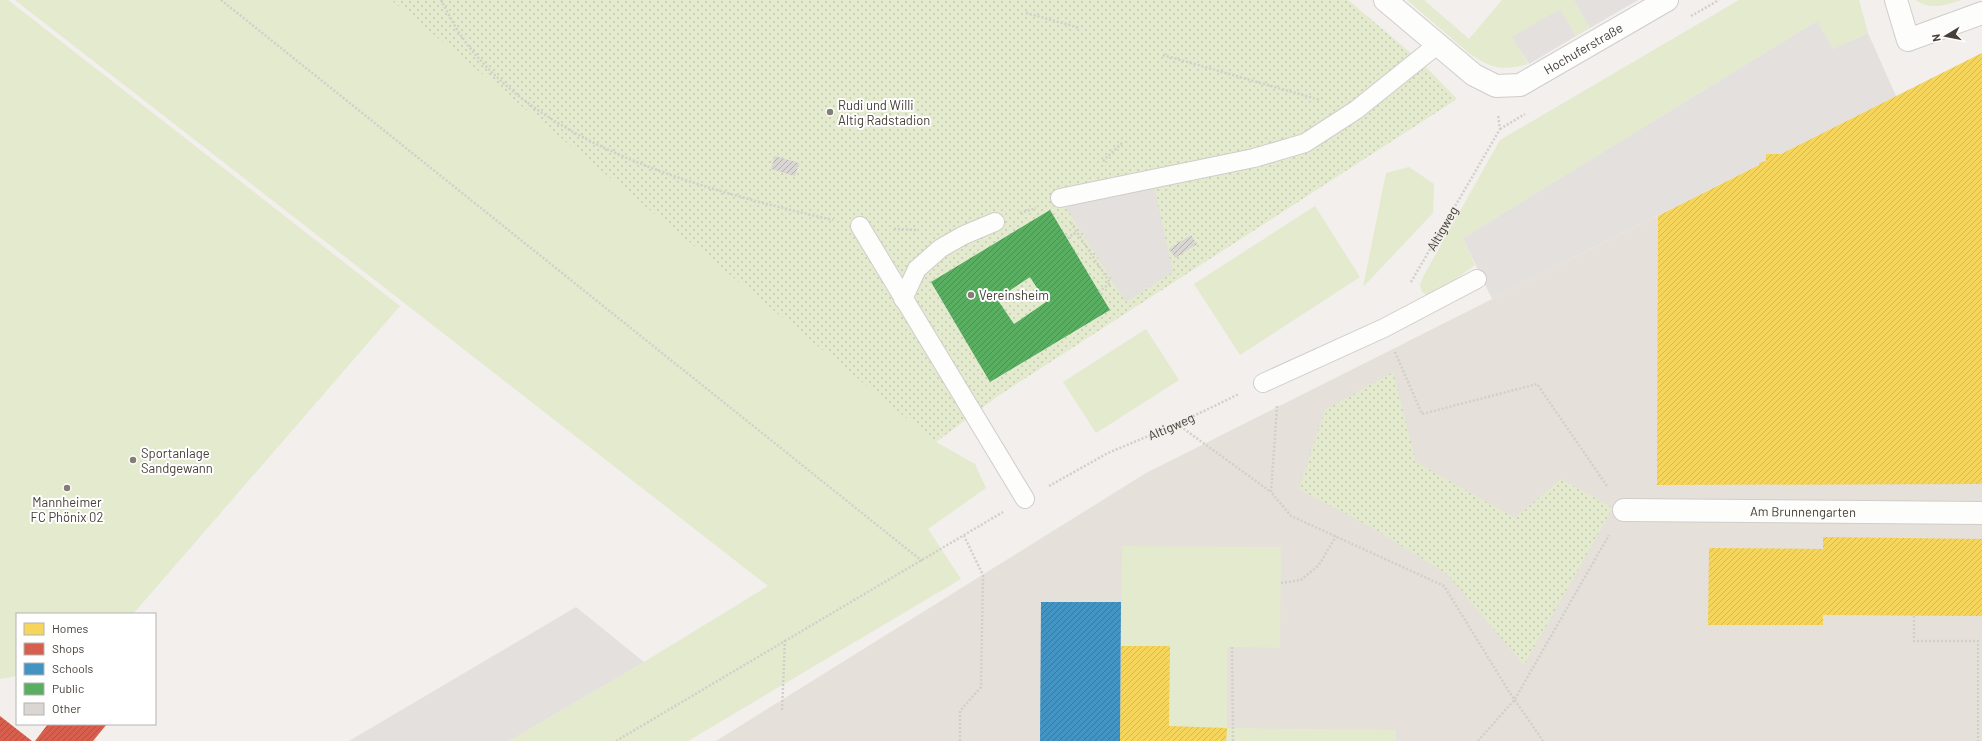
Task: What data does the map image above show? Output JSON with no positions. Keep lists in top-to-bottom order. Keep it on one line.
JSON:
{"streets":{"street":["Hochuferstraße","Am Brunnengarten"],"path":["Altigweg"]},"places":["Rudi und Willi Altig Radstadion","Vereinsheim","Sportanlage Sandgewann","Mannheimer FC Phönix 02"],"legend":["Homes","Shops","Schools","Public","Other"],"north":"left"}
